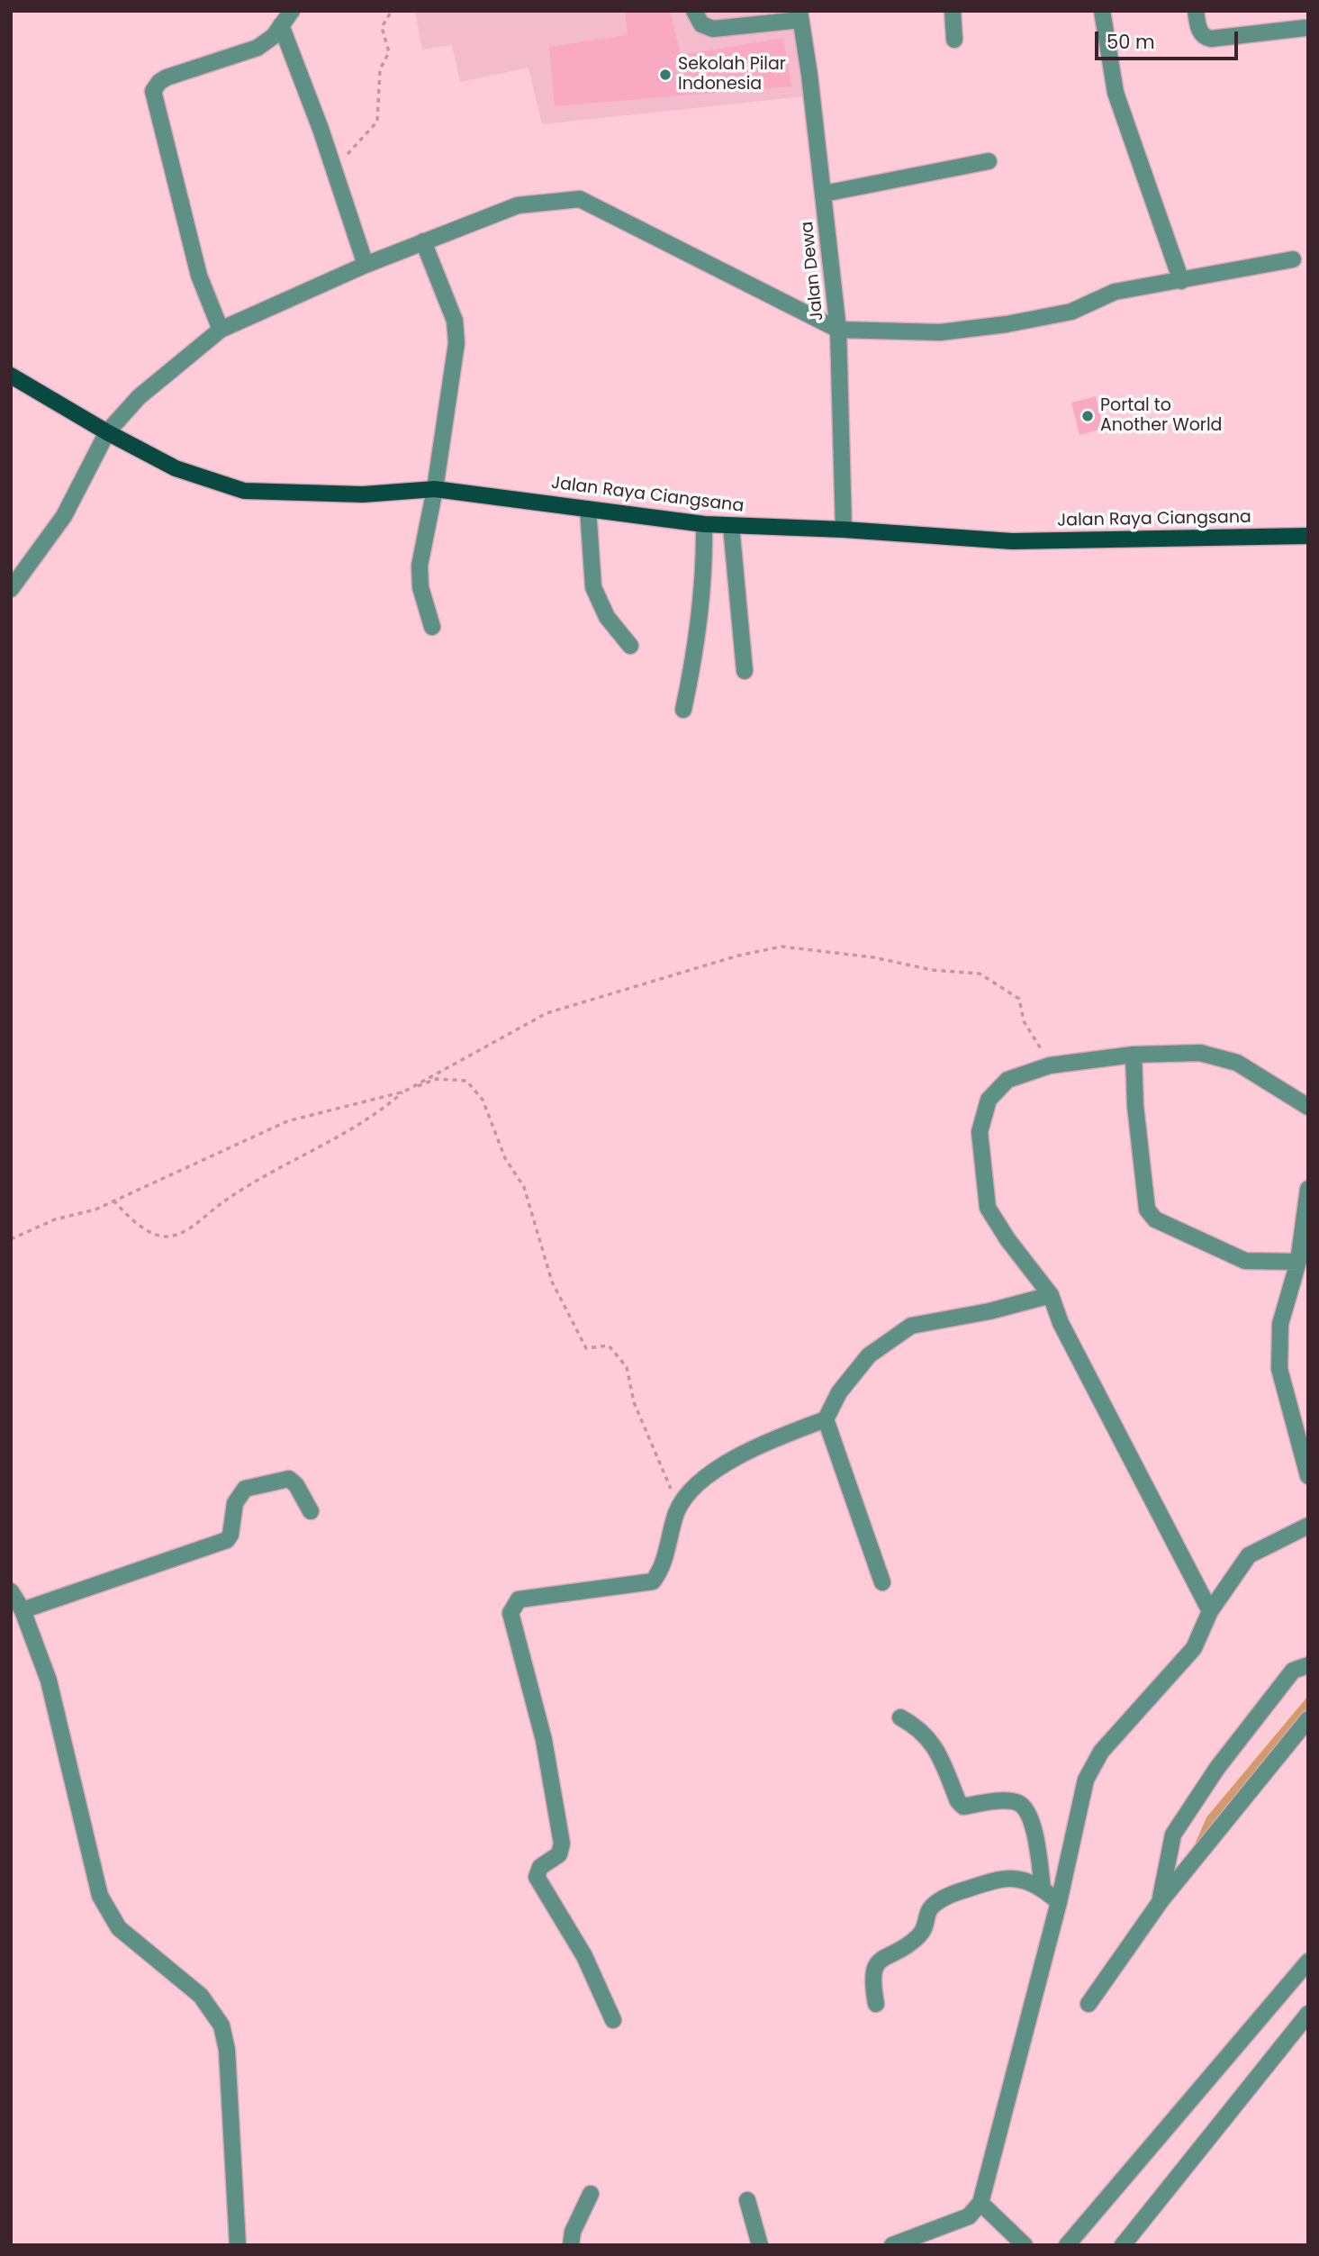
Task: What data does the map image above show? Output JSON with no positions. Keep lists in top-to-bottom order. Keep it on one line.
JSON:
{"streets":{"main road":["Jalan Raya Ciangsana"],"street":["Jalan Dewa"]},"crossings":[["Jalan Dewa","Jalan Raya Ciangsana"]],"places":["Sekolah Pilar Indonesia","Portal to Another World"],"scale_bar":"50 m"}
